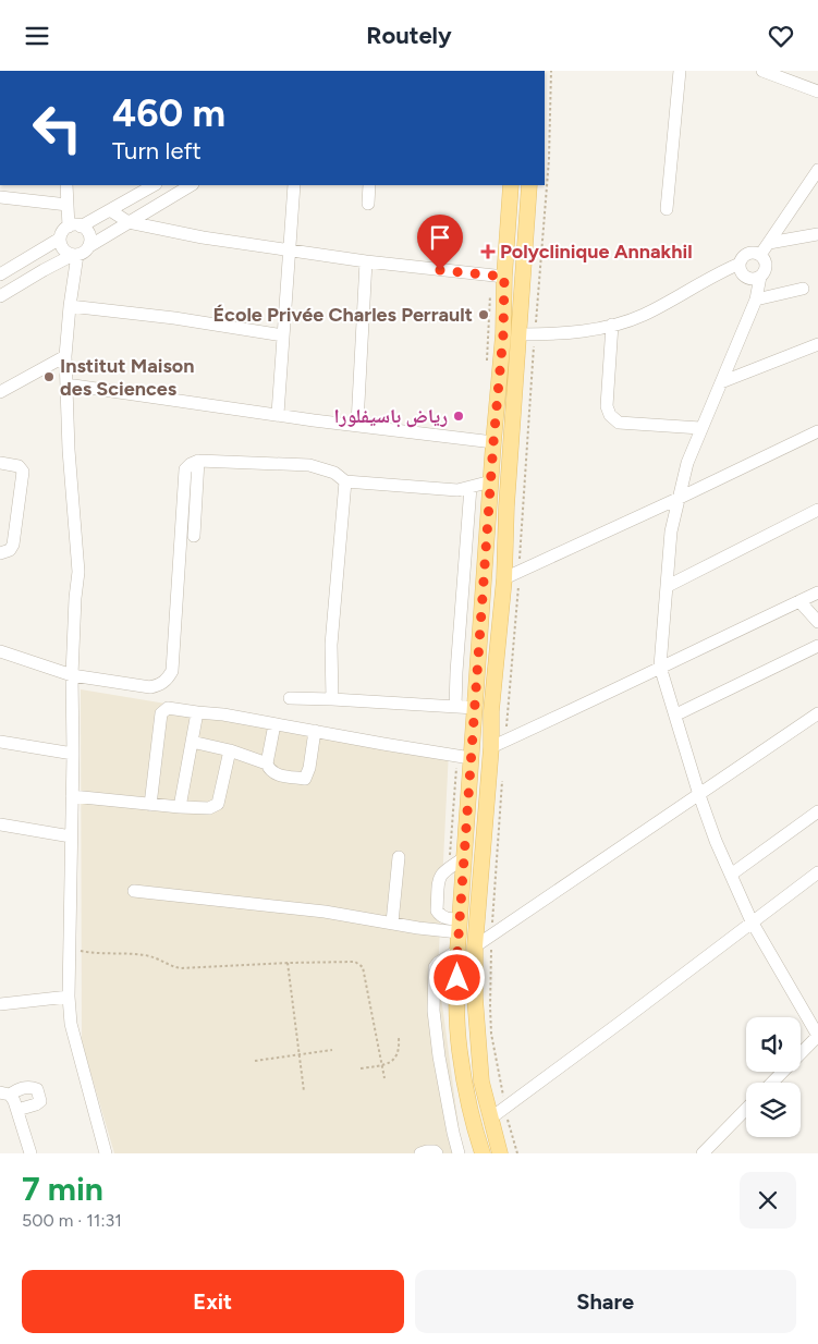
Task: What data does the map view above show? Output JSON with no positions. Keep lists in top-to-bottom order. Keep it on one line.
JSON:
{"places":{"health":["Polyclinique Annakhil"],"other":["École Privée Charles Perrault","Institut Maison des Sciences","رياض باسيفلورا"]},"page":{"header":"Routely","turn":["460 m","Turn left"],"heading":["7 min","500 m · 11:31"],"buttons":["Exit","Share"]}}
